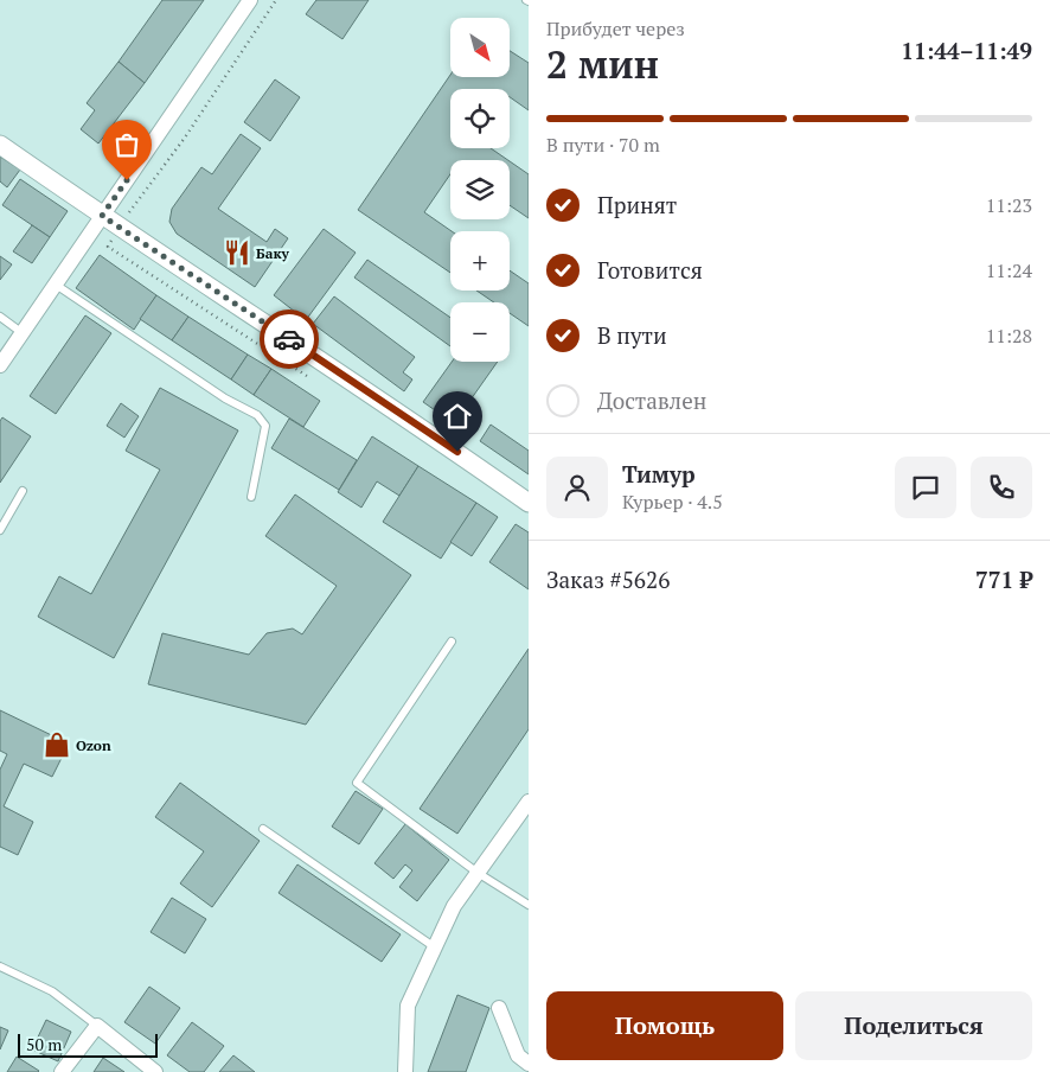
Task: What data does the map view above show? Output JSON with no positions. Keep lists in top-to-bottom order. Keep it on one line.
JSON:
{"places":{"restaurant":["Баку"],"shop":["Ozon"]},"scale_bar":"50 m","north":"bottom right","page":{"heading":["2 мин","Прибудет через","11:44–11:49"],"panel":["Тимур","Курьер · 4.5","Заказ #5626","771 ₽"],"map_buttons":["+","−"],"bar":"В пути · 70 m","list":[["Принят","11:23"],["Готовится","11:24"],["В пути","11:28"],"Доставлен"],"buttons":["Помощь","Поделиться"],"scale":"50 m"}}
